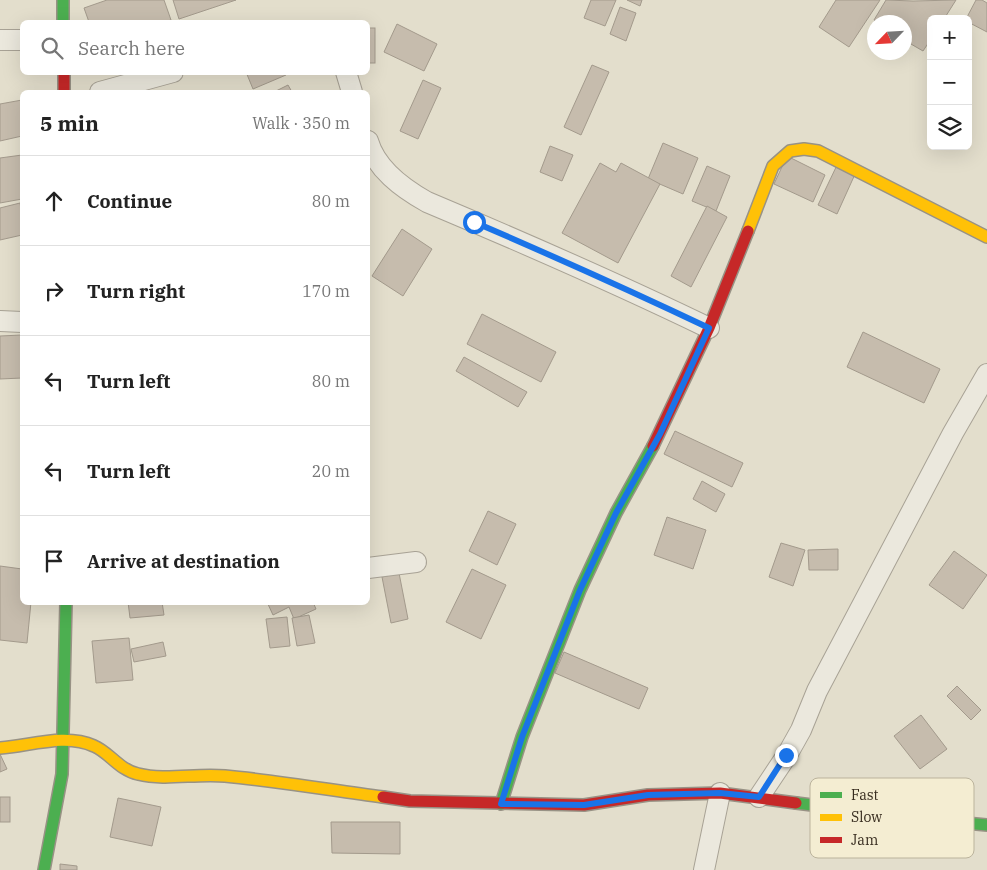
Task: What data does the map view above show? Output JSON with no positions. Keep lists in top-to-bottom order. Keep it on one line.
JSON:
{"legend":["Fast","Slow","Jam"],"north":"bottom left","page":{"map_buttons":["+","−"],"search":"Search here","heading":["5 min","Walk · 350 m"],"list":[["Continue","80 m"],["Turn right","170 m"],["Turn left","80 m"],["Turn left","20 m"],"Arrive at destination"]}}
